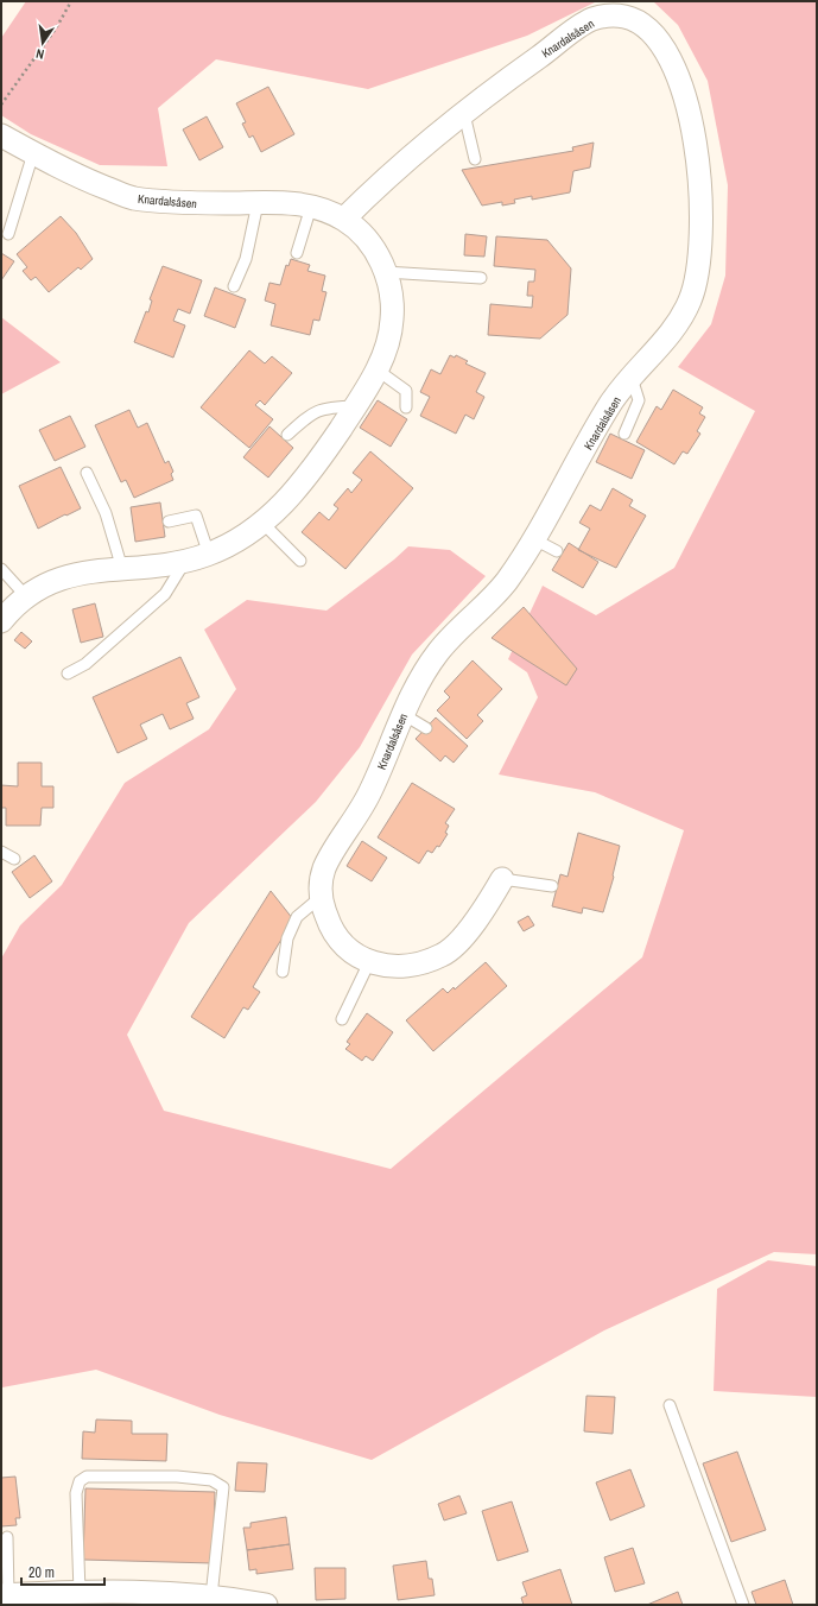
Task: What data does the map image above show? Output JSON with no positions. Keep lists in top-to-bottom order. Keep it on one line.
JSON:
{"streets":{"street":["Knardalsåsen"]},"scale_bar":"20 m","north":"bottom"}
